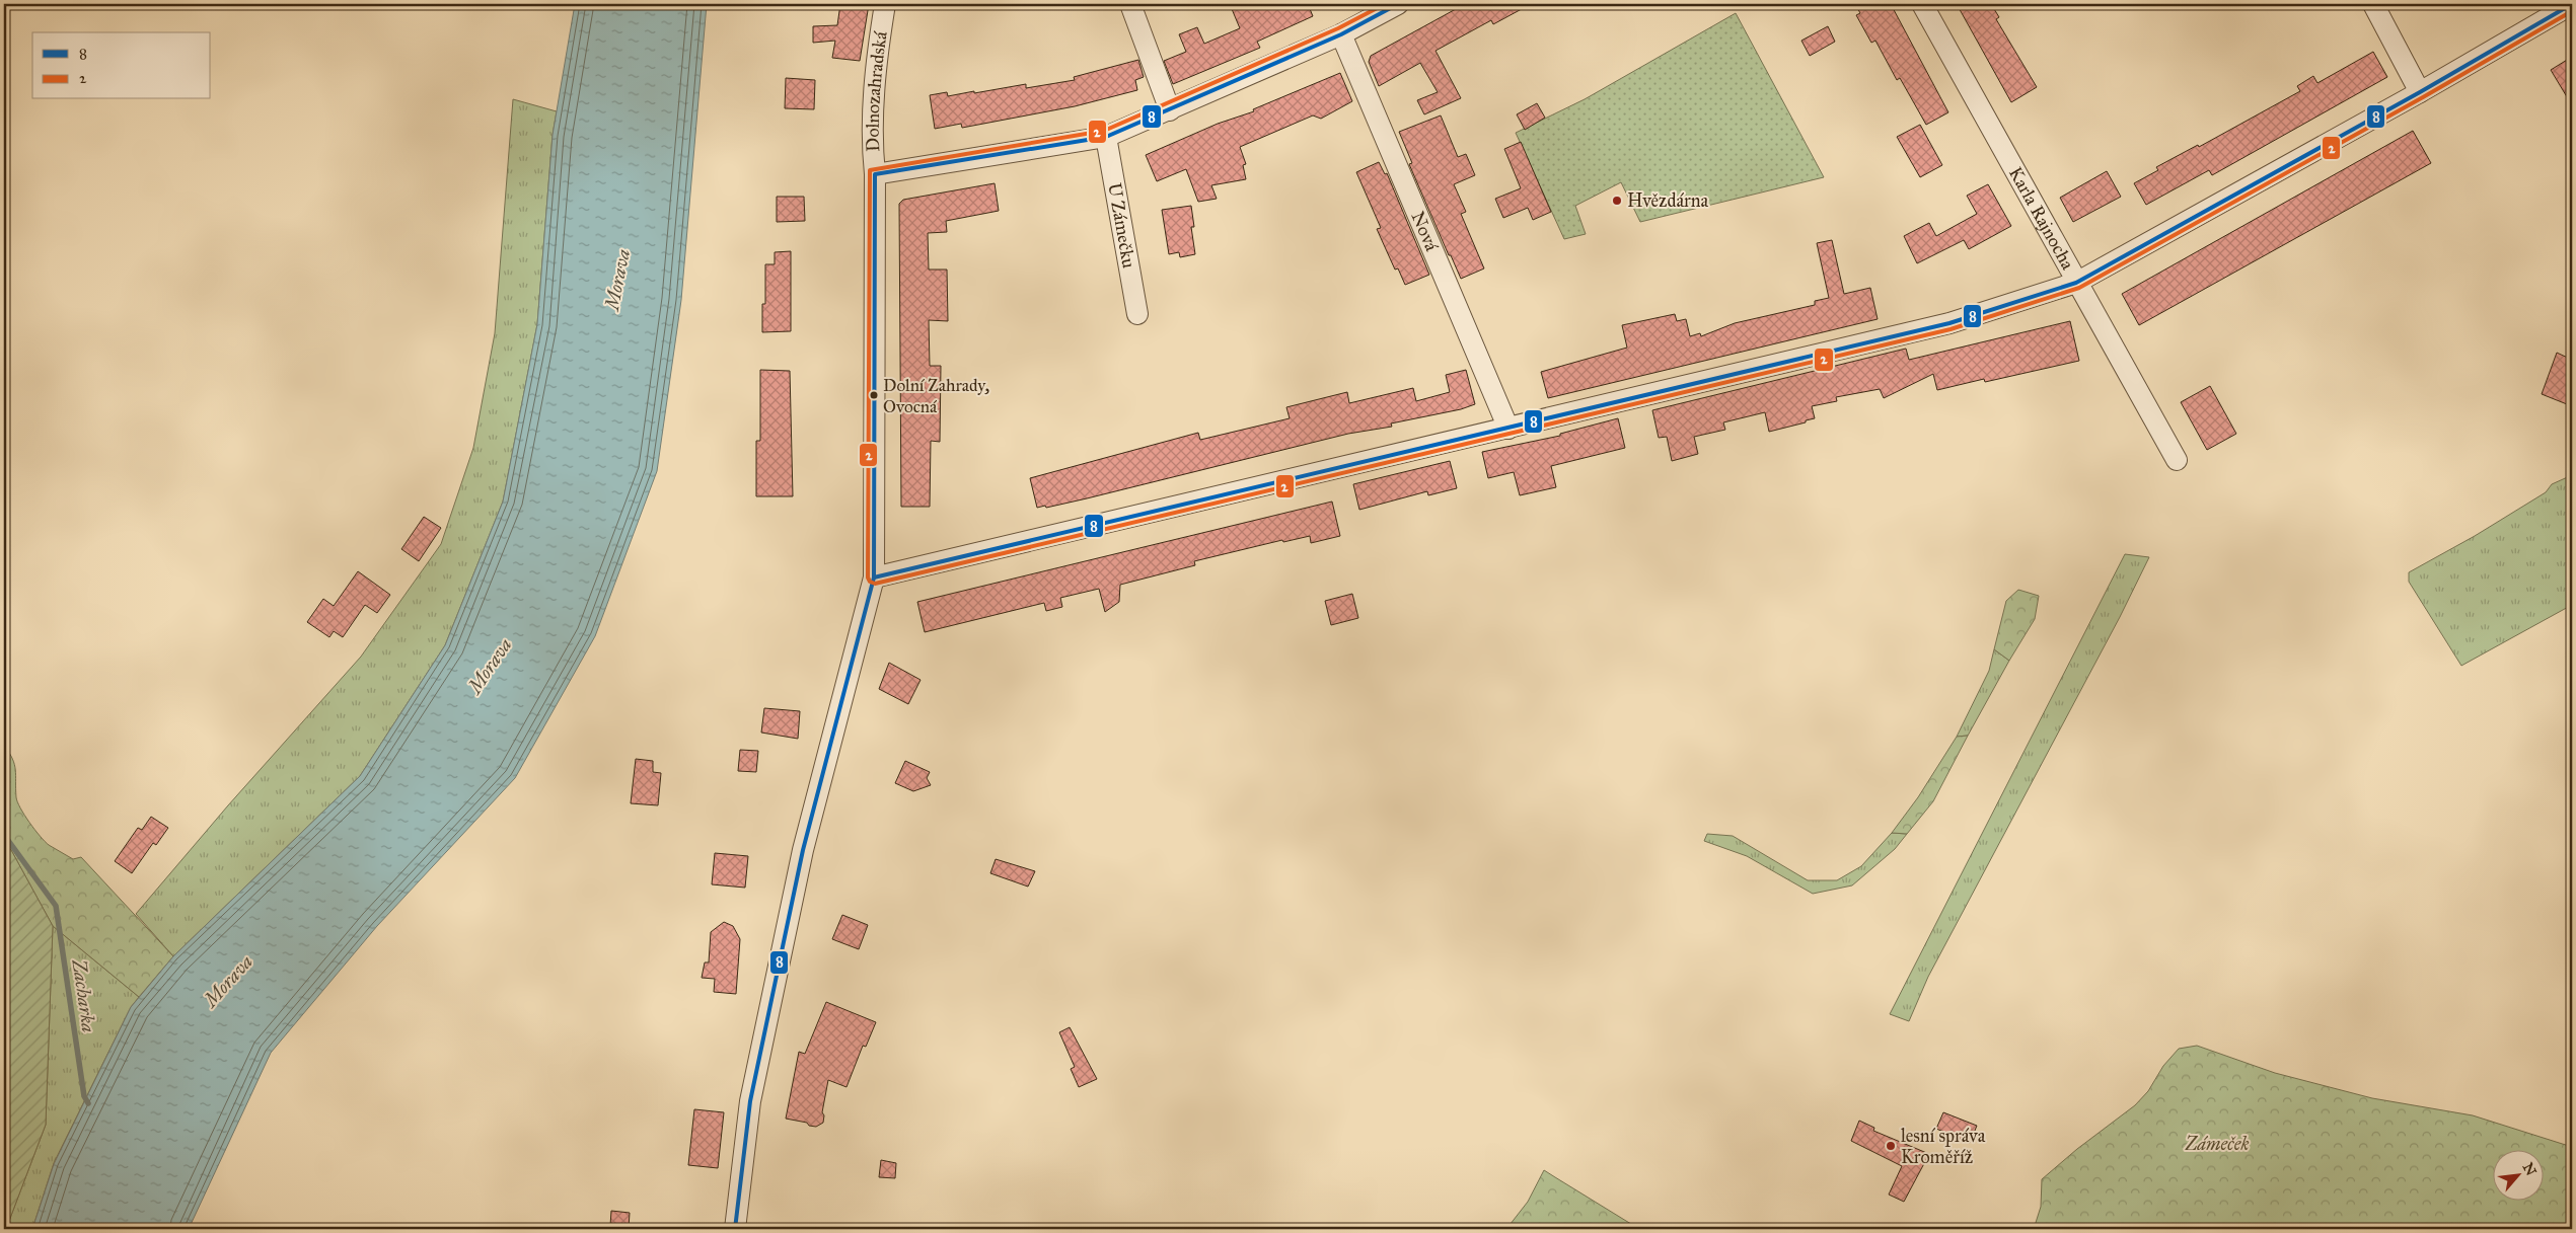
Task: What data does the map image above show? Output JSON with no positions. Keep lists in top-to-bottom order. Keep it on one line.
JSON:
{"streets":{"street":["Dolnozahradská","Karla Rajnocha","U Zámečku","Nová"]},"water":["Morava","Zacharka"],"parks":["Zámeček"],"places":["Hvězdárna","Dolní Zahrady, Ovocná","lesní správa Kroměříž"],"lines":["transit line 8","transit line 2"],"legend":["8","2"],"north":"top right"}
